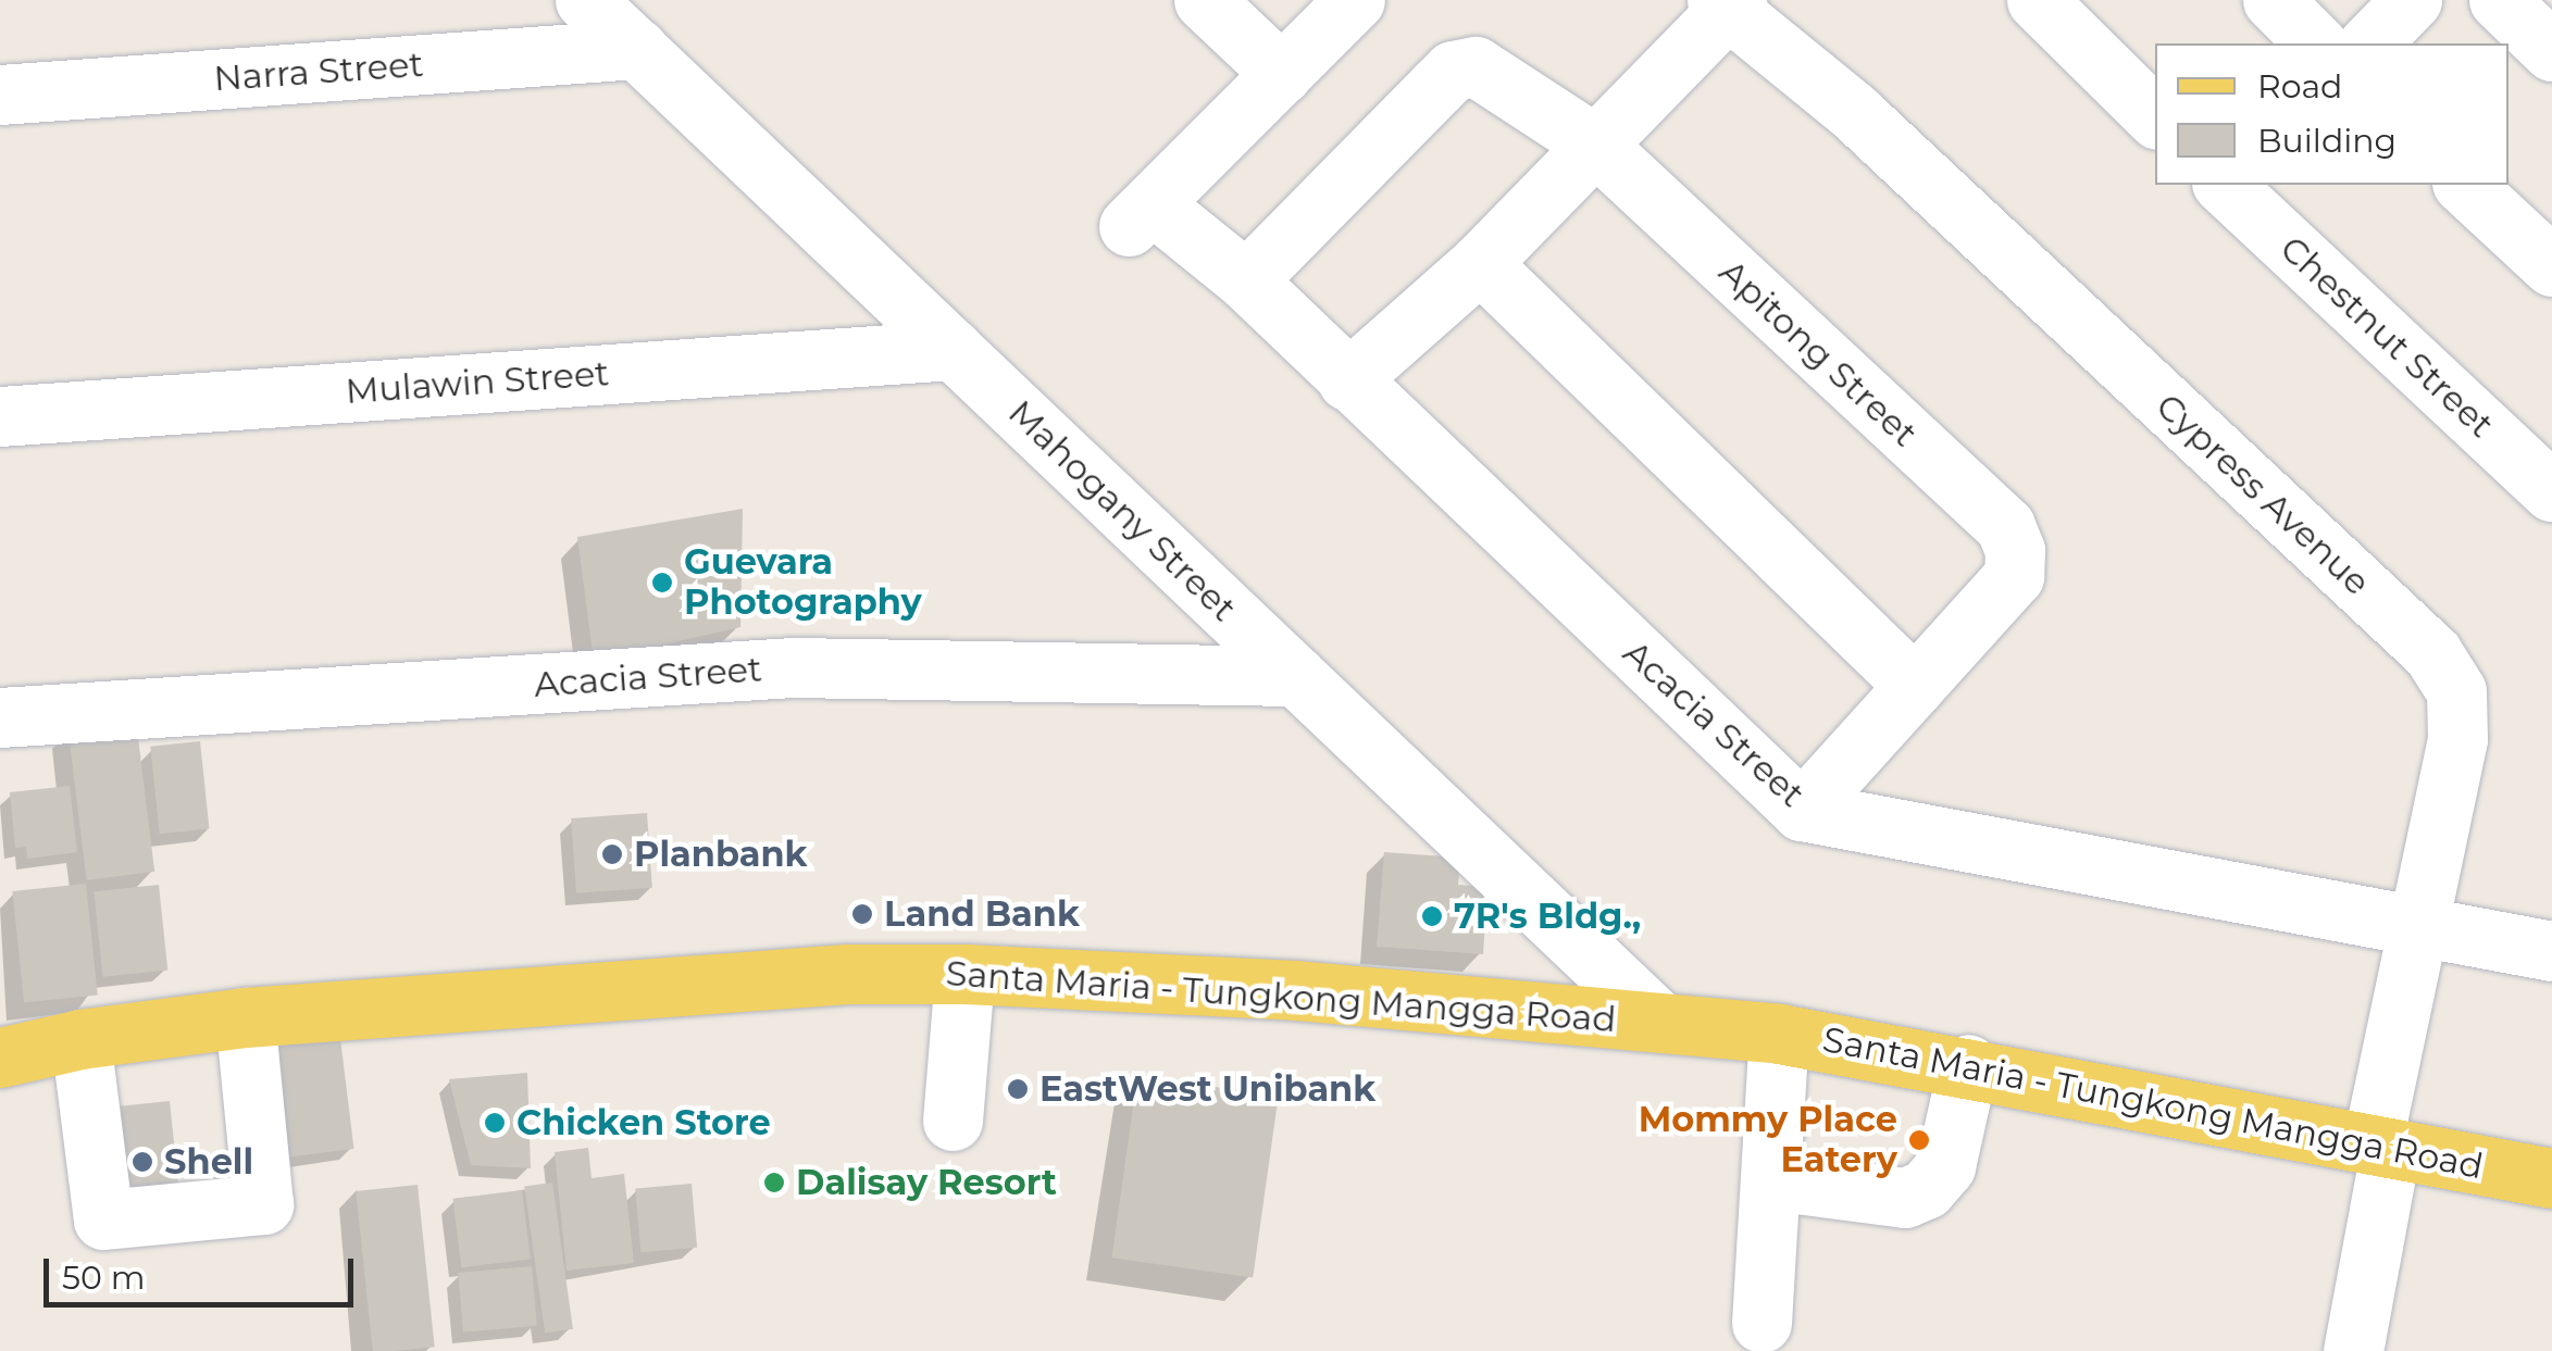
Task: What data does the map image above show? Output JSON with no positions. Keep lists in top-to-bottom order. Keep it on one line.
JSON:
{"streets":{"main road":["Santa Maria - Tungkong Mangga Road"],"street":["Narra Street","Chestnut Street","Apitong Street","Mulawin Street","Cypress Avenue","Mahogany Street","Acacia Street"]},"crossings":[["Narra Street","Mahogany Street"],["Apitong Street","Acacia Street"],["Mulawin Street","Mahogany Street"],["Cypress Avenue","Acacia Street"],["Cypress Avenue","Santa Maria - Tungkong Mangga Road"],["Mahogany Street","Acacia Street"],["Mahogany Street","Santa Maria - Tungkong Mangga Road"]],"places":["Guevara Photography","Planbank","Land Bank","7R's Bldg.,","EastWest Unibank","Chicken Store","Mommy Place Eatery","Shell","Dalisay Resort"],"legend":["Road","Building"],"scale_bar":"50 m"}
